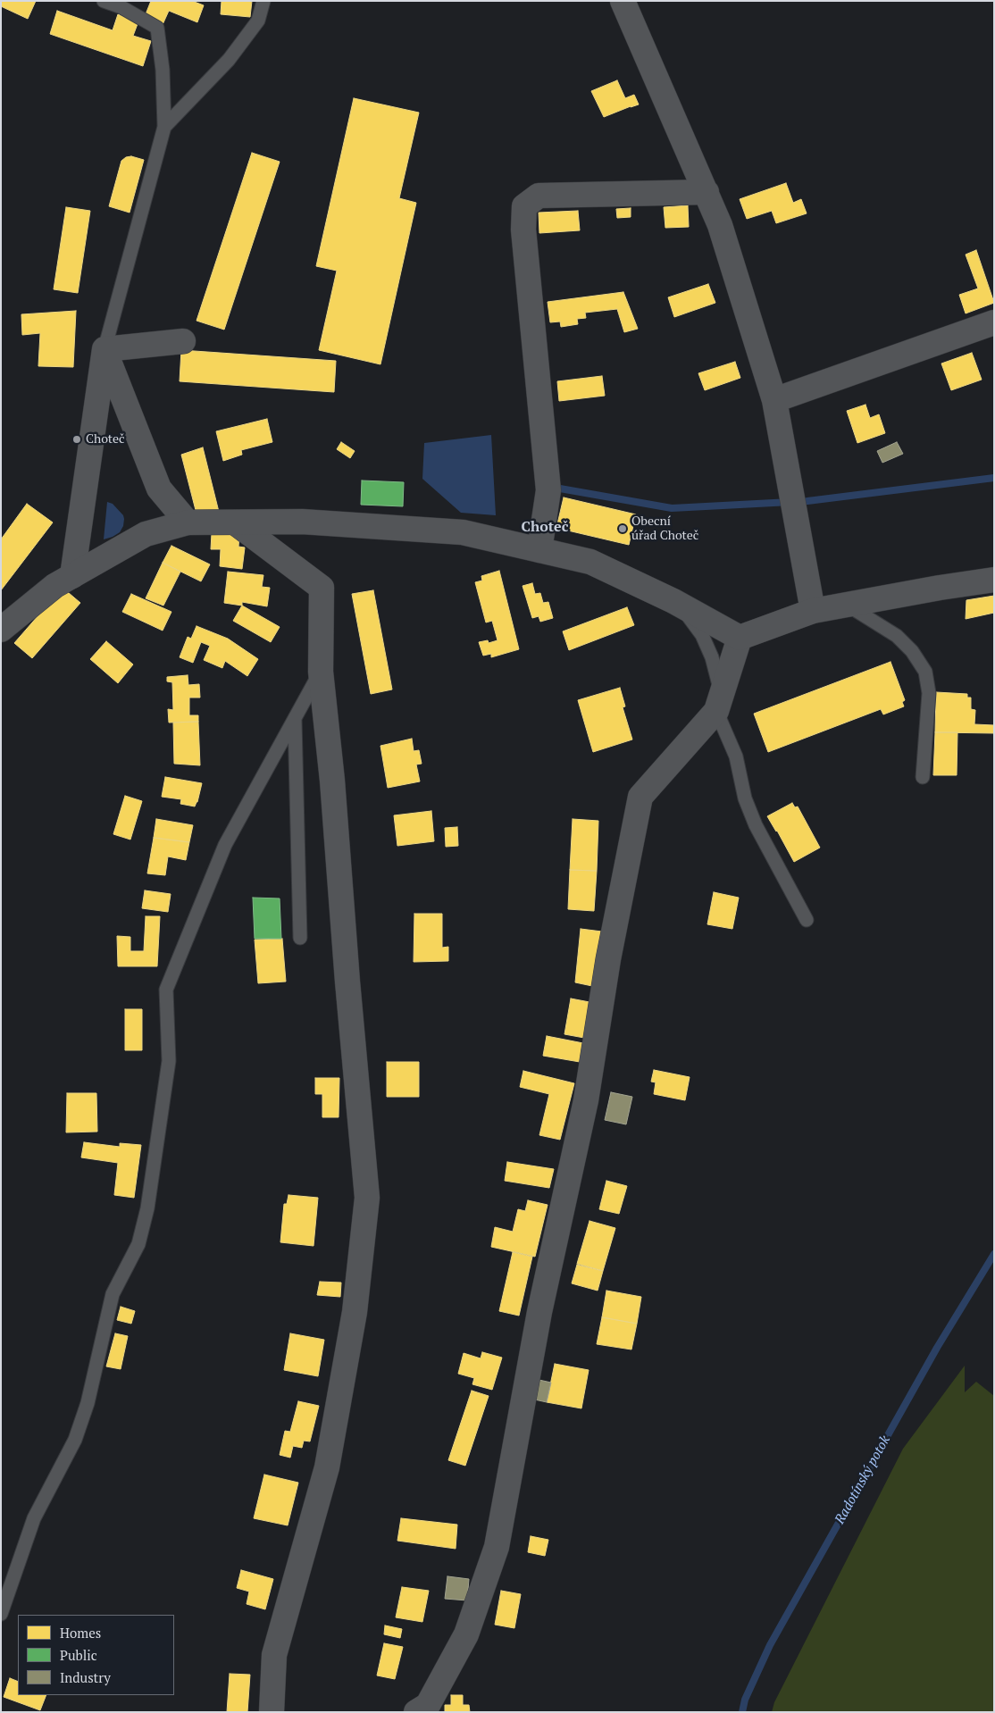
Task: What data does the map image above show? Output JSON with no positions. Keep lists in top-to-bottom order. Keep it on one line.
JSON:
{"districts":["Choteč"],"water":["Radotínský potok"],"places":["Choteč","Obecní úřad Choteč"],"legend":["Homes","Public","Industry"]}
